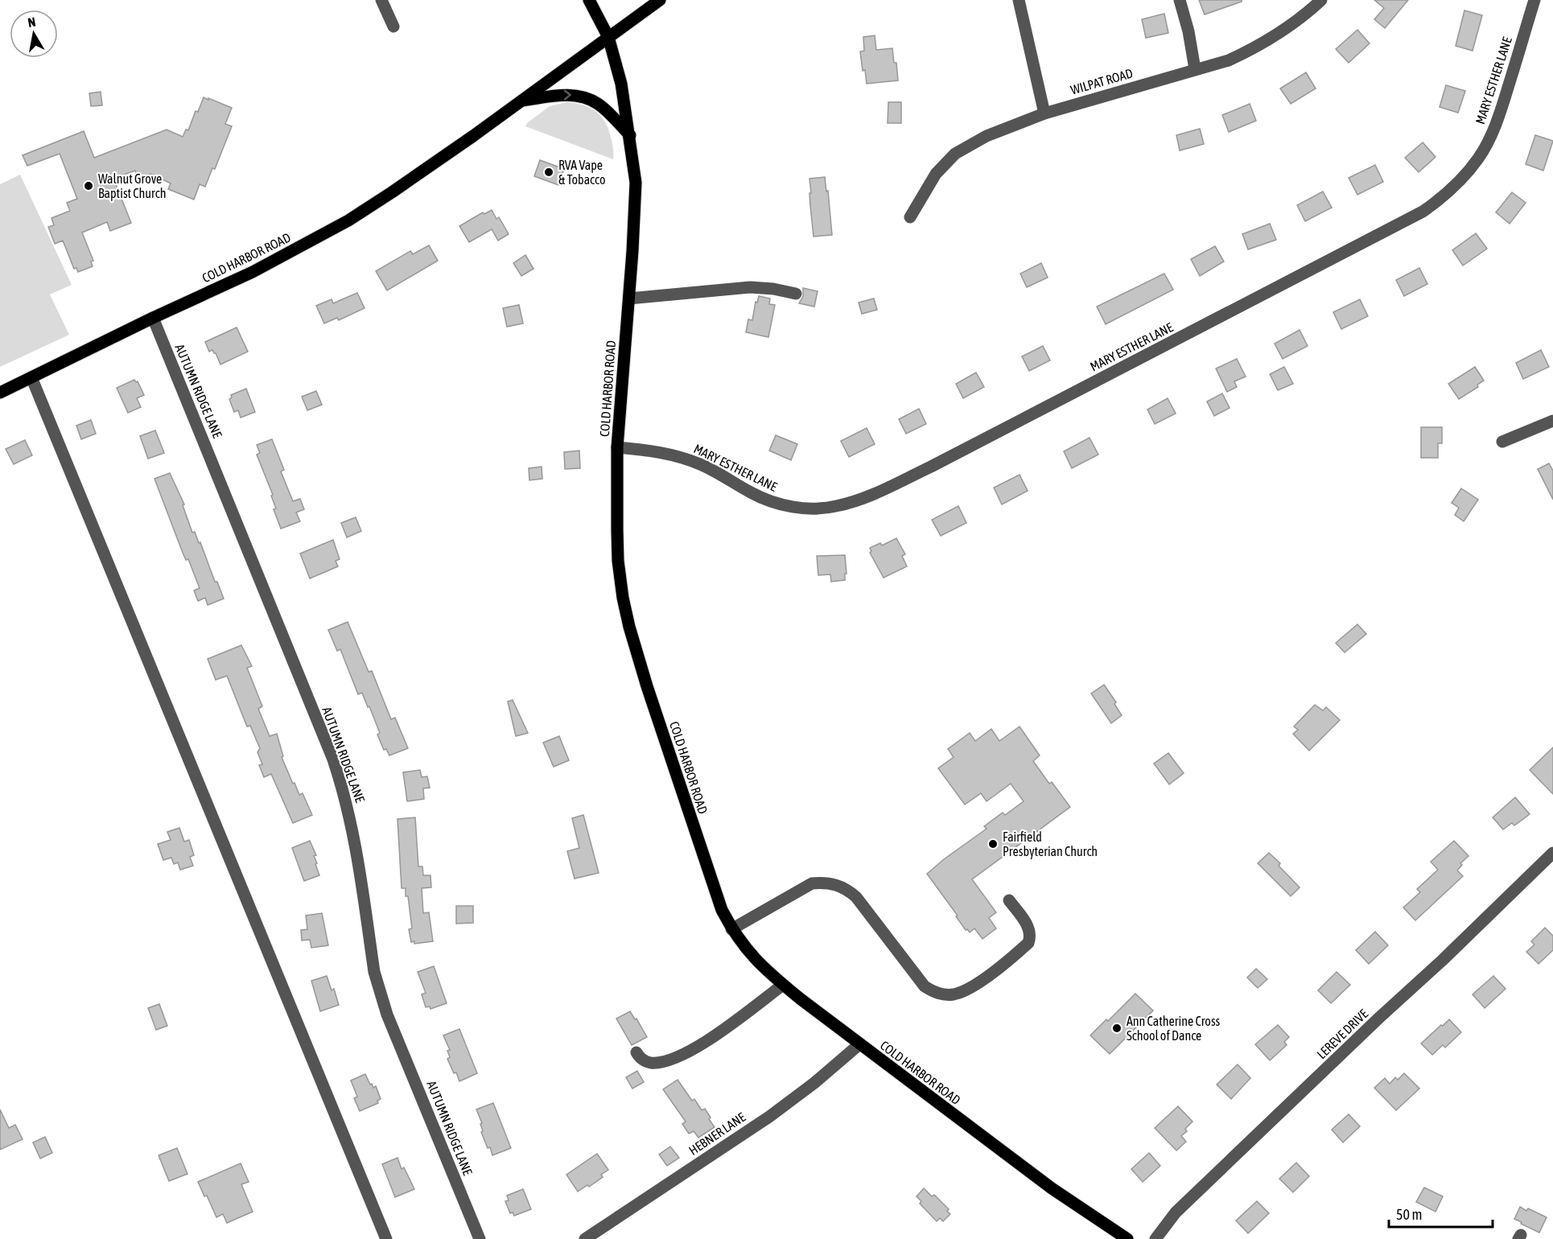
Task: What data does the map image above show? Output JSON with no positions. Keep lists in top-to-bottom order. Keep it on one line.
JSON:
{"streets":{"main road":["COLD HARBOR ROAD"],"street":["MARY ESTHER LANE","WILPAT ROAD","AUTUMN RIDGE LANE","LEREVE DRIVE","HEBNER LANE"]},"crossings":[["MARY ESTHER LANE","COLD HARBOR ROAD"],["COLD HARBOR ROAD","AUTUMN RIDGE LANE"],["COLD HARBOR ROAD","HEBNER LANE"]],"places":["RVA Vape & Tobacco","Walnut Grove Baptist Church","Fairfield Presbyterian Church","Ann Catherine Cross School of Dance"],"scale_bar":"50 m","north":"top"}
